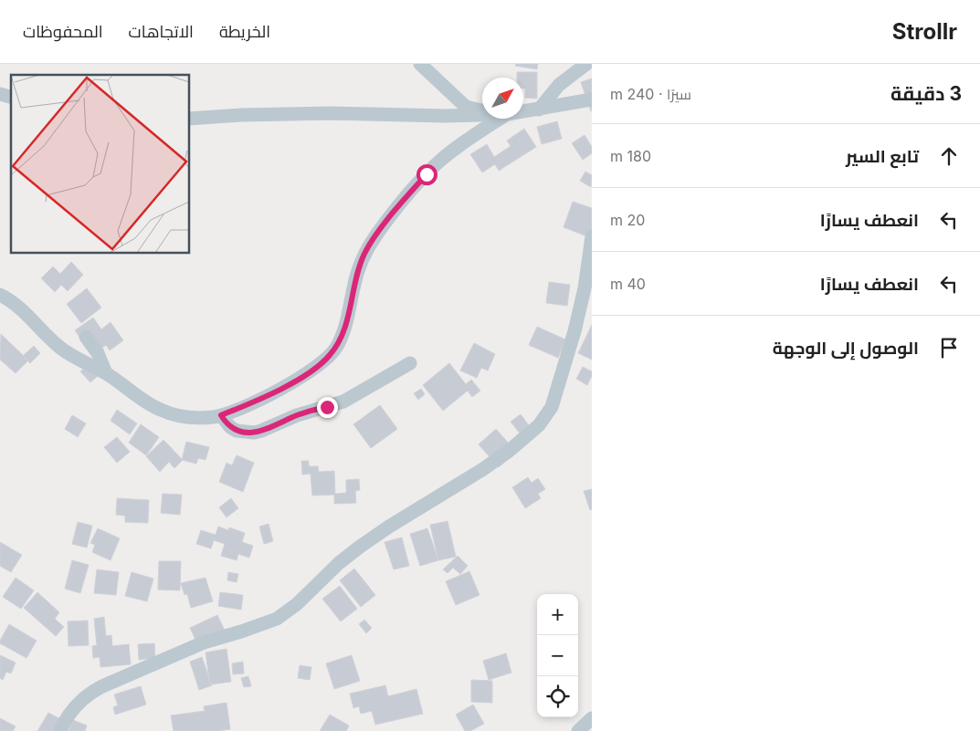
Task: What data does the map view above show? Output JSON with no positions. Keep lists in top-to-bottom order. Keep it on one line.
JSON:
{"north":"top right","page":{"header":"Strollr","nav":["الخريطة","الاتجاهات","المحفوظات"],"heading":["3 دقيقة","سيرًا · 240 m"],"list":[["تابع السير","180 m"],["انعطف يسارًا","20 m"],["انعطف يسارًا","40 m"],"الوصول إلى الوجهة"],"map_buttons":["+","−"]}}
